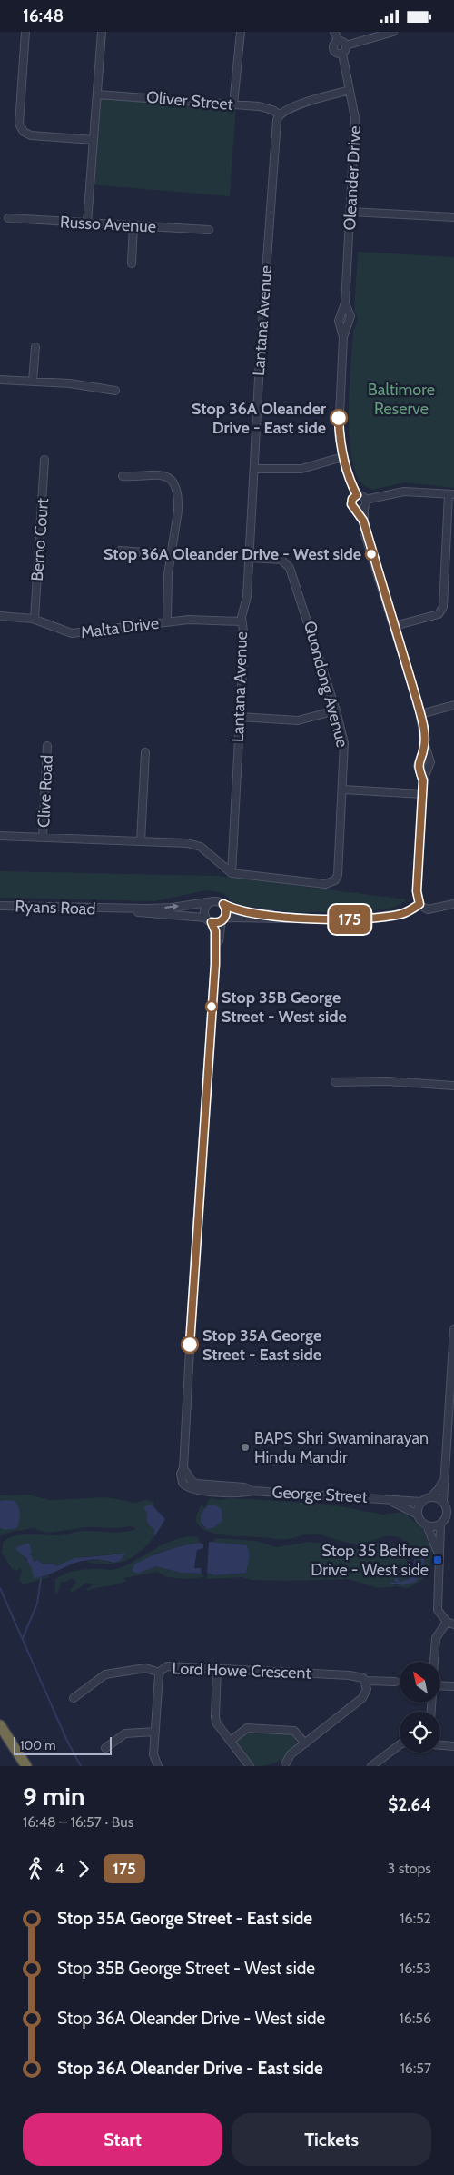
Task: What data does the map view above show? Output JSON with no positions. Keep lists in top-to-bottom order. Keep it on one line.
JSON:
{"streets":{"street":["Oliver Street","Oleander Drive","Russo Avenue","Lantana Avenue","Berno Court","Malta Drive","Quondong Avenue","Clive Road","Ryans Road","George Street","Lord Howe Crescent"]},"crossings":[["Oliver Street","Lantana Avenue"],["Lantana Avenue","Malta Drive"],["Lantana Avenue","Quondong Avenue"],["Berno Court","Malta Drive"],["Ryans Road","George Street"]],"parks":["Baltimore Reserve"],"places":{"other":["Stop 36A Oleander Drive - East side","Stop 36A Oleander Drive - West side","Stop 35B George Street - West side","Stop 35A George Street - East side","BAPS Shri Swaminarayan Hindu Mandir"],"transit":["Stop 35 Belfree Drive - West side"]},"lines":["bus line 175"],"scale_bar":"100 m","north":"top left","page":{"status":"16:48","on_map":"175","scale":"100 m","heading":["9 min","16:48 – 16:57 · Bus","$2.64"],"legs":["4","175","3 stops"],"list":[{"name":"Stop 35A George Street - East side","value":"16:52"},{"name":"Stop 35B George Street - West side","value":"16:53"},{"name":"Stop 36A Oleander Drive - West side","value":"16:56"},{"name":"Stop 36A Oleander Drive - East side","value":"16:57"}],"buttons":["Start","Tickets"]}}
